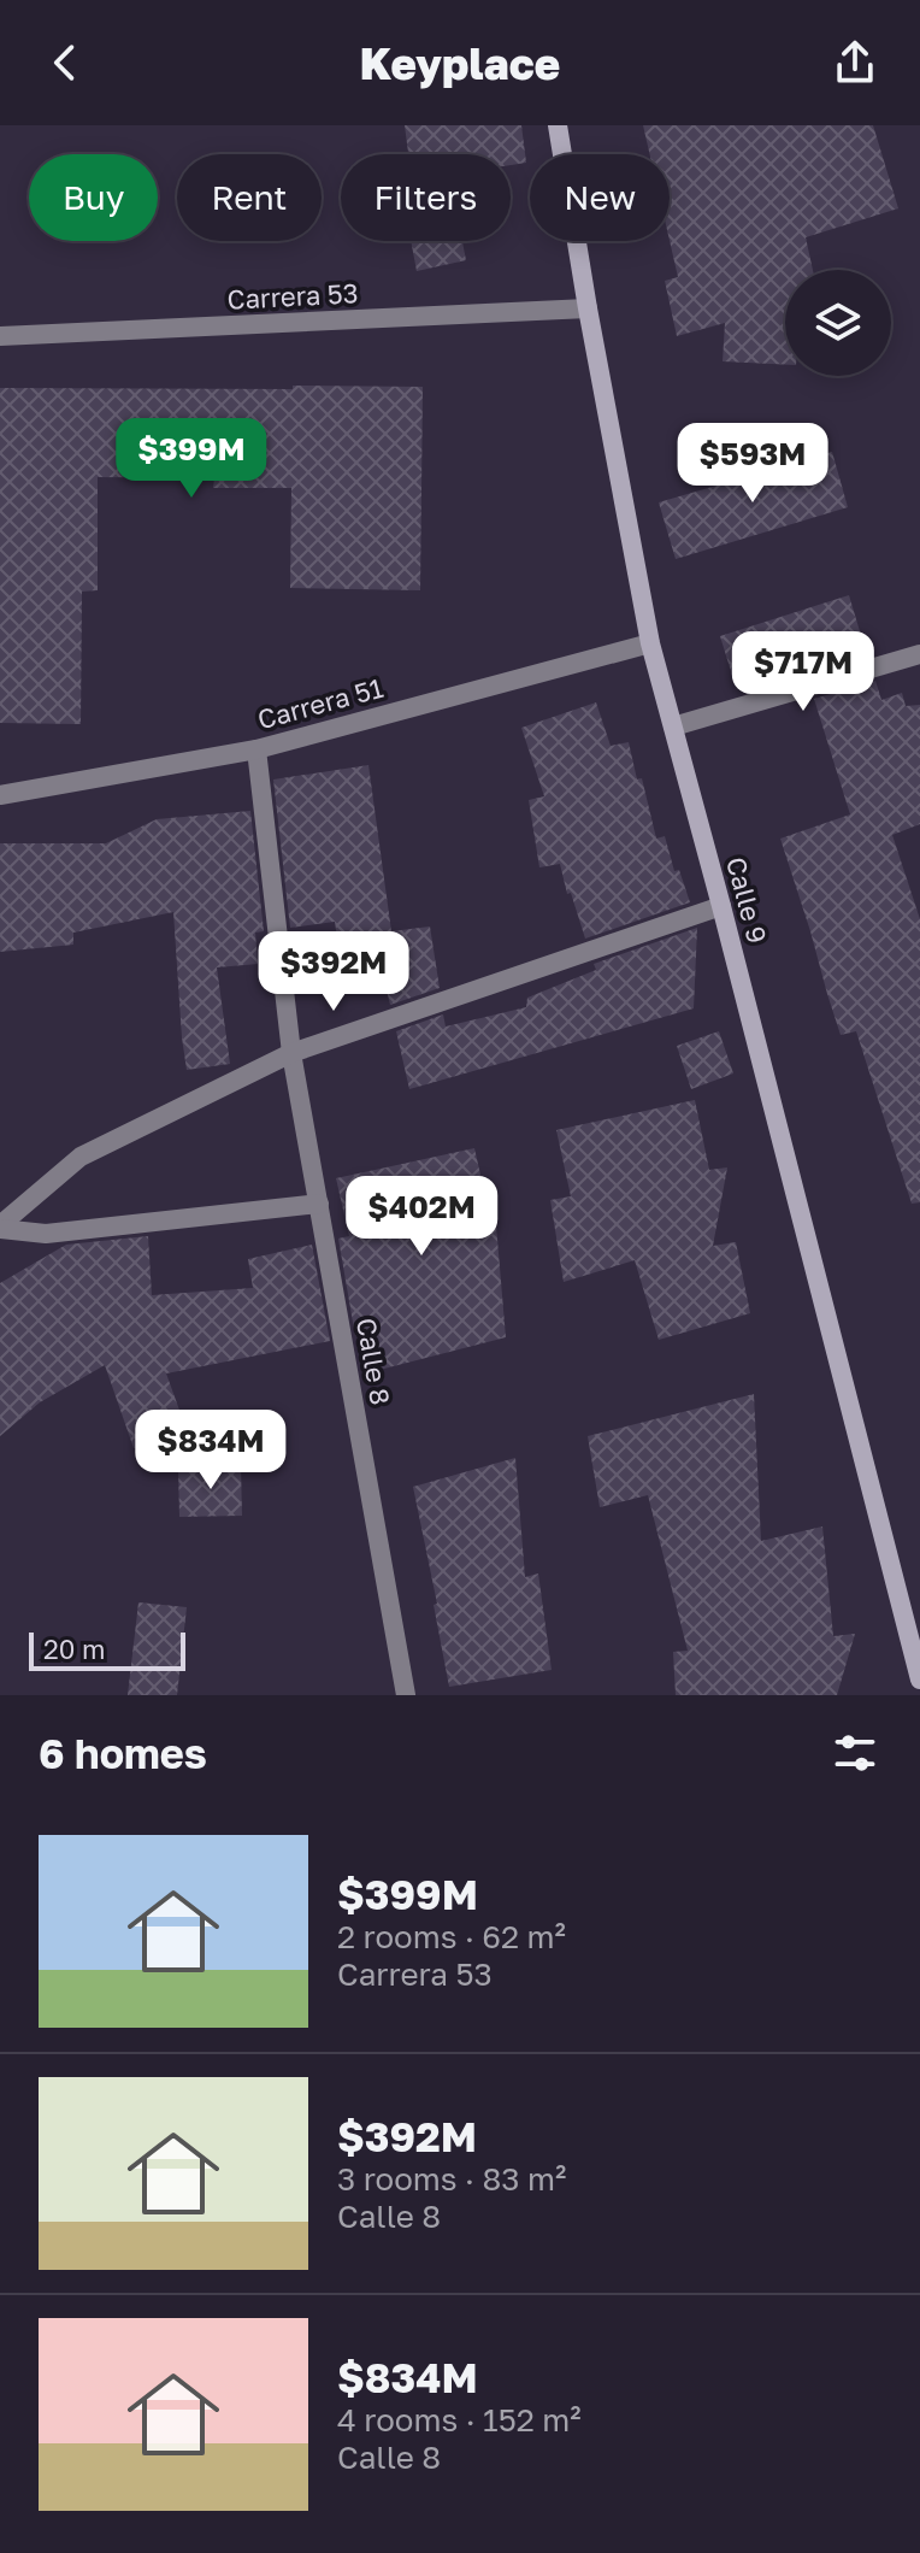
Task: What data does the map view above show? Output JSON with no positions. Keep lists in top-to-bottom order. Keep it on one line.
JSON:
{"streets":{"street":["Carrera 53","Carrera 51","Calle 9","Calle 8"]},"crossings":[["Carrera 53","Calle 9"],["Carrera 51","Calle 9"],["Carrera 51","Calle 8"]],"scale_bar":"20 m","page":{"header":"Keyplace","chip":["Buy","Rent","Filters","New"],"price":["$399M","$593M","$717M","$392M","$402M","$834M"],"scale":"20 m","heading":"6 homes","list":[{"name":"$399M","note":"2 rooms · 62 m² · Carrera 53"},{"name":"$392M","note":"3 rooms · 83 m² · Calle 8"},{"name":"$834M","note":"4 rooms · 152 m² · Calle 8"}]}}
